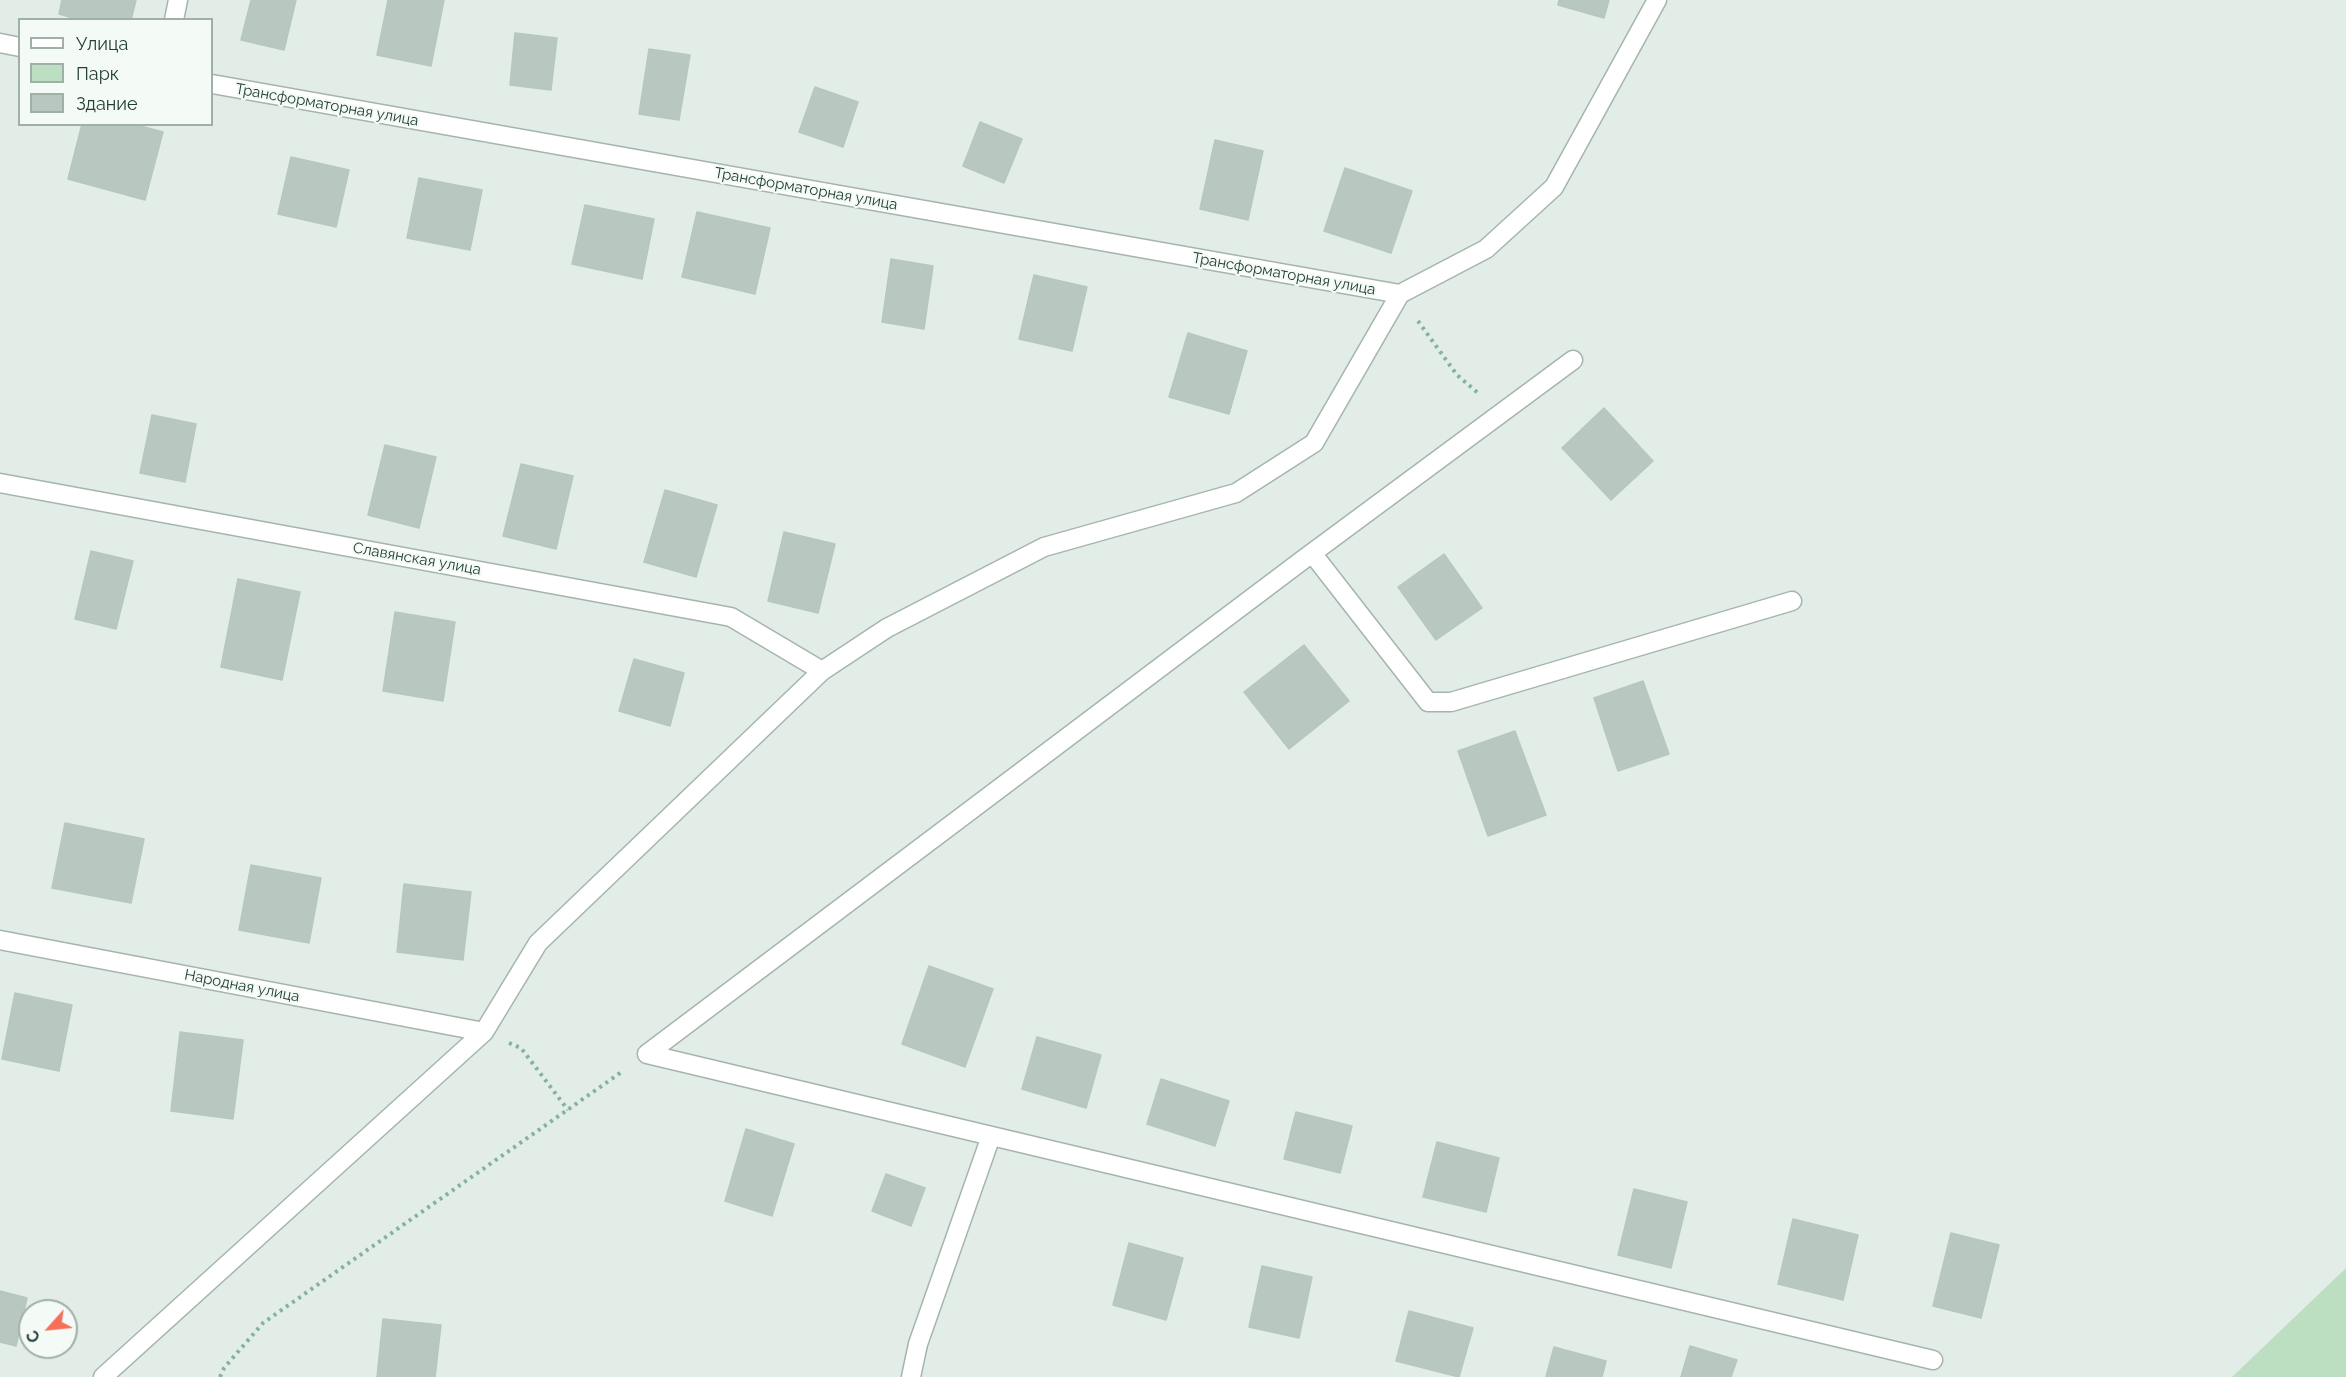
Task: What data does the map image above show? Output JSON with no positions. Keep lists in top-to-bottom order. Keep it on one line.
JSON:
{"streets":{"street":["Трансформаторная улица","Славянская улица","Народная улица"]},"legend":["Улица","Парк","Здание"],"north":"bottom left"}
